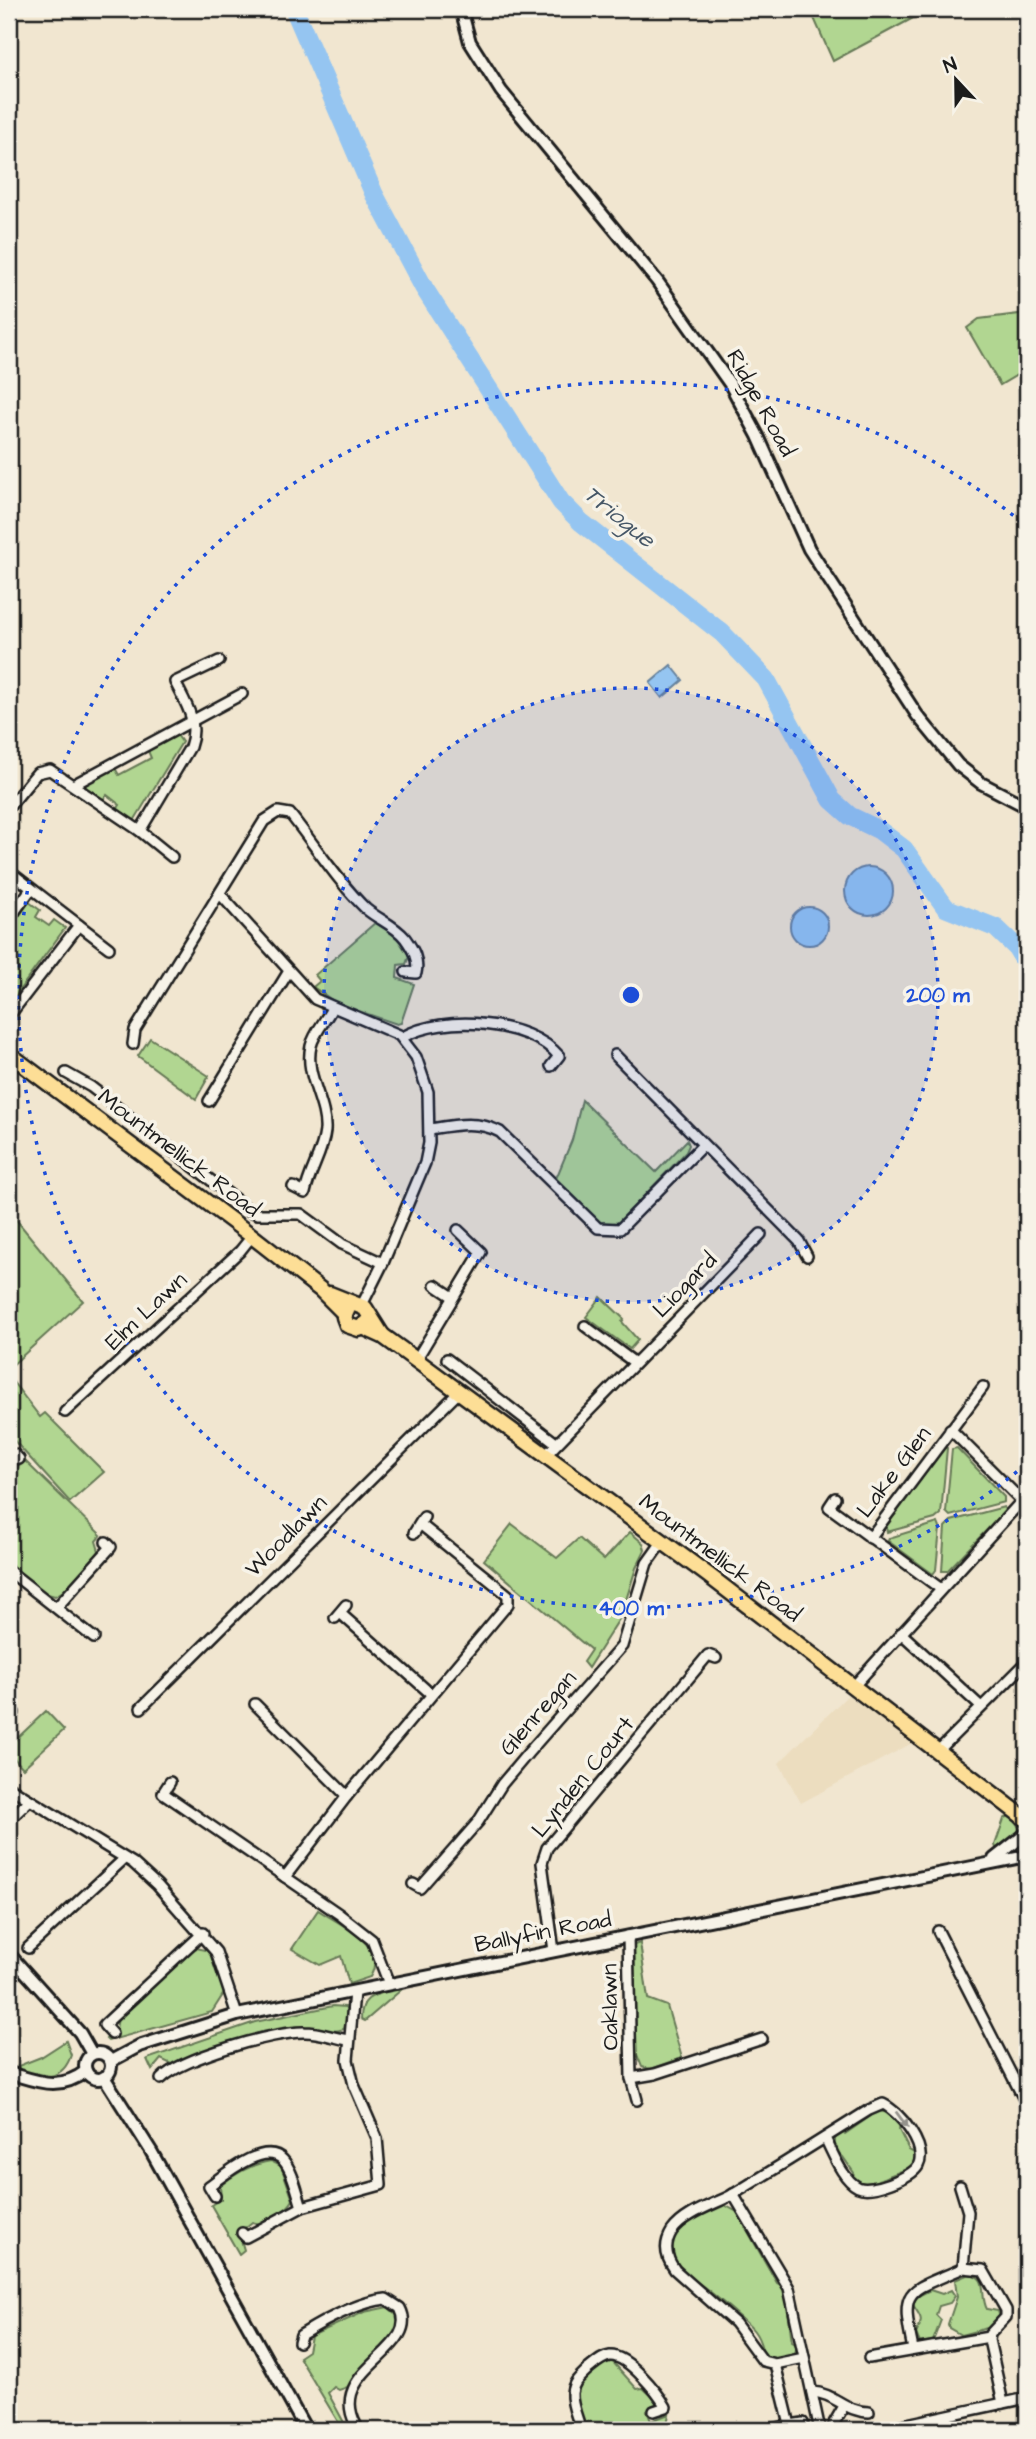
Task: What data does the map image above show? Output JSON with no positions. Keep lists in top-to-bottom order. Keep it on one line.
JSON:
{"streets":{"main road":["Mountmellick Road"],"street":["Ridge Road","Liogard","Elm Lawn","Lake Glen","Woodlawn","Glenregan","Lynden Court","Ballyfin Road","Oaklawn"]},"crossings":[["Mountmellick Road","Liogard"],["Mountmellick Road","Elm Lawn"],["Mountmellick Road","Lake Glen"],["Mountmellick Road","Woodlawn"],["Mountmellick Road","Glenregan"],["Lynden Court","Ballyfin Road"],["Ballyfin Road","Oaklawn"]],"water":["Triogue"],"north":"top","rings":["200 m","400 m"]}
